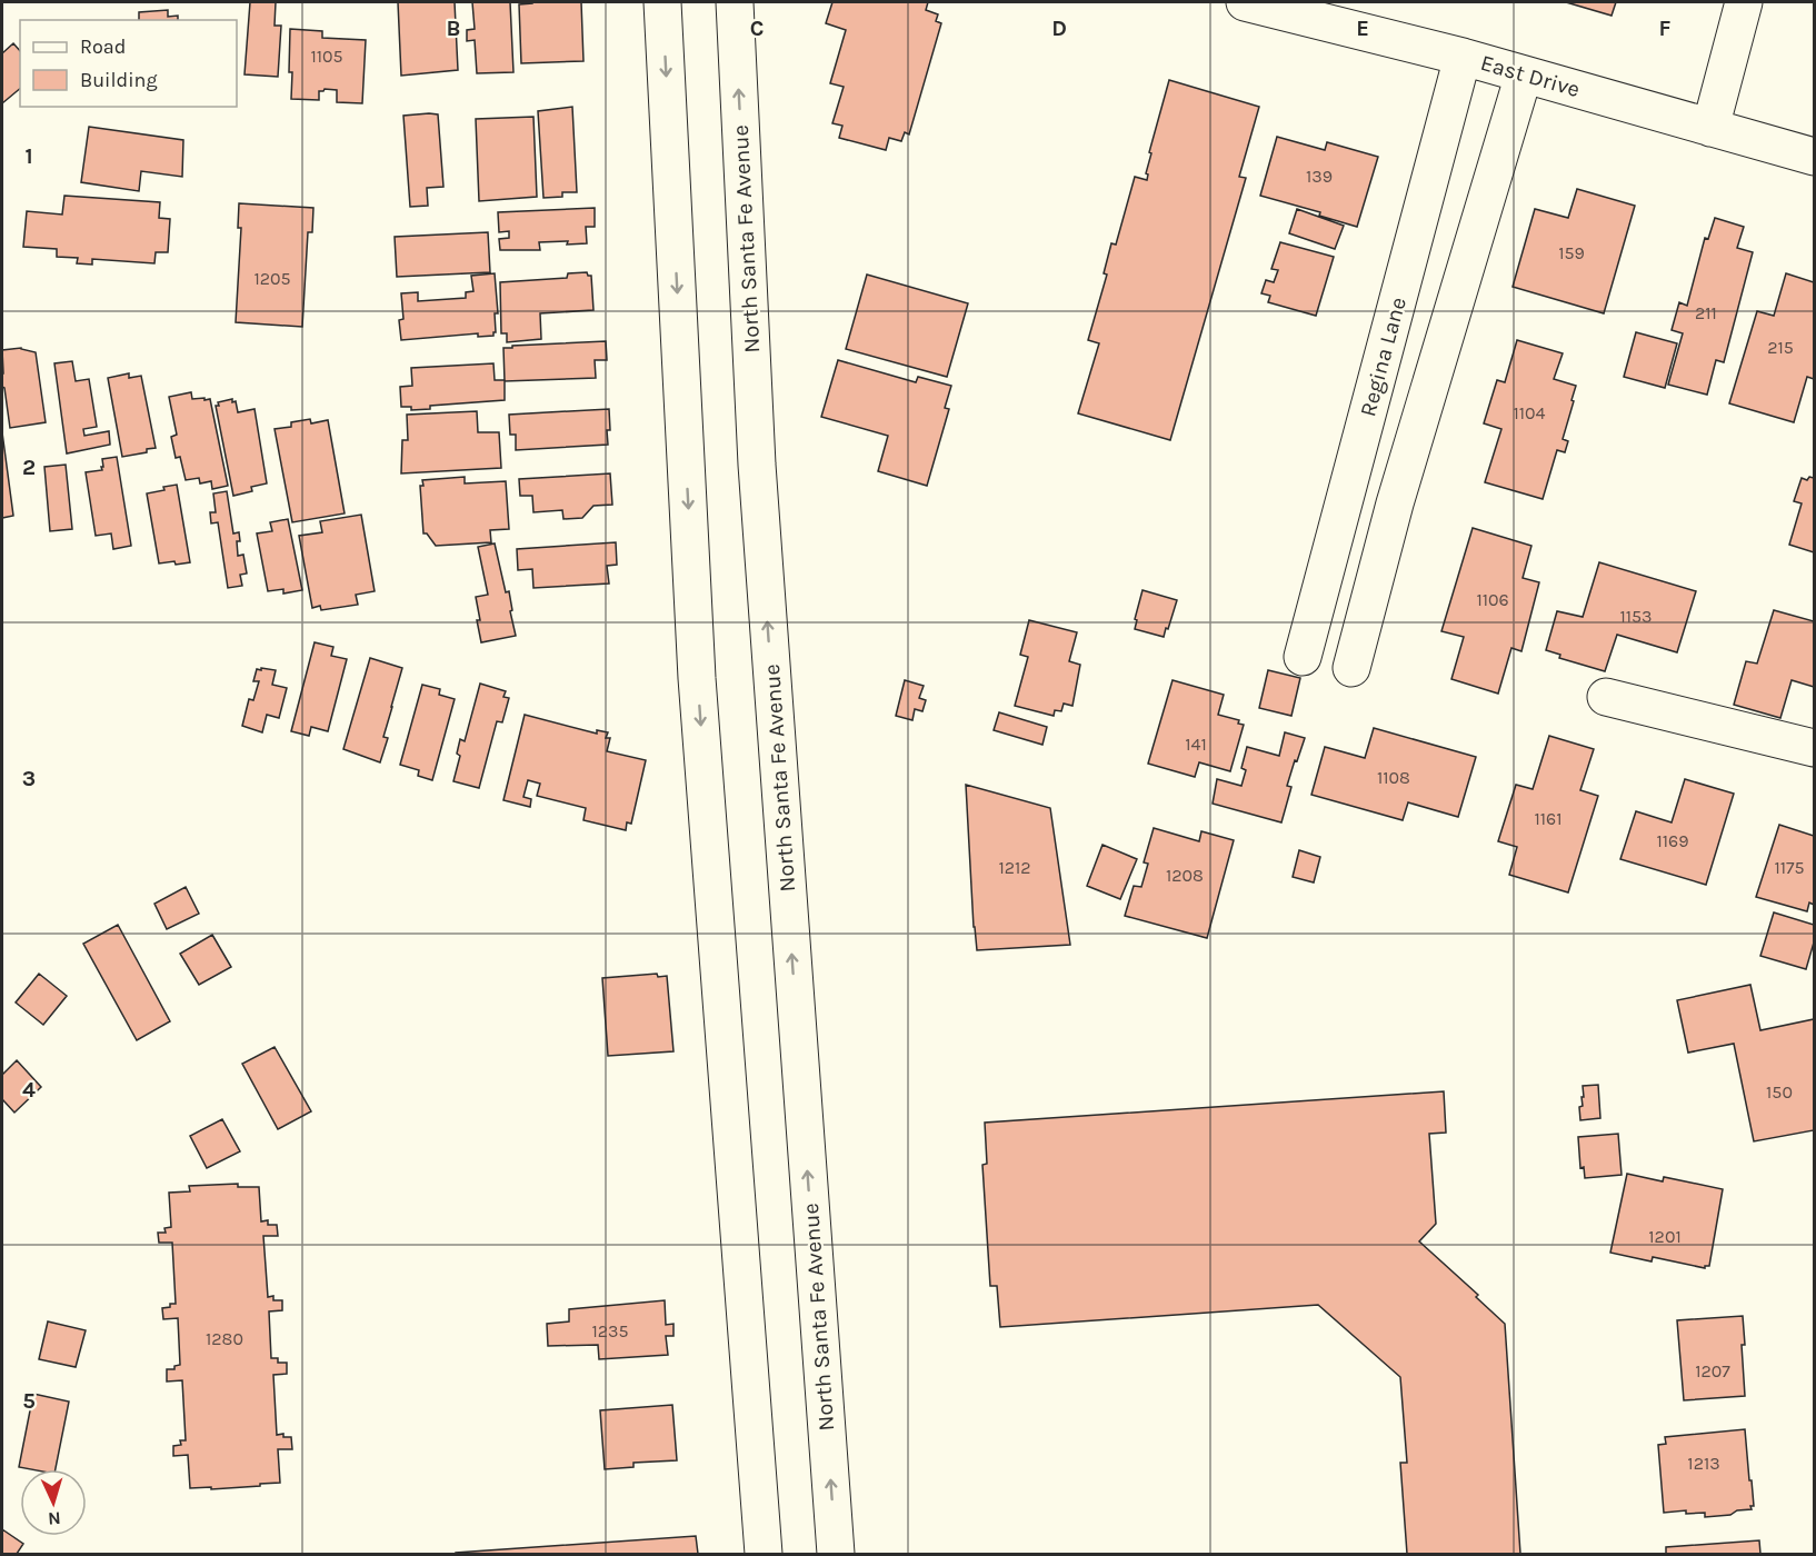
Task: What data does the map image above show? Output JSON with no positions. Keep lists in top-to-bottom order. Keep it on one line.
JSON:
{"streets":{"main road":["East Drive","North Santa Fe Avenue","Regina Lane"]},"crossings":[["East Drive","Regina Lane"]],"house_numbers":["1105","139","159","1205","211","215","1104","1106","1153","141","1108","1161","1169","1212","1175","1208","150","1201","1235","1280","1207","1213"],"legend":["Road","Building"],"north":"bottom","grid":{"columns":["B","C","D","E","F"],"rows":["1","2","3","4","5"]}}
